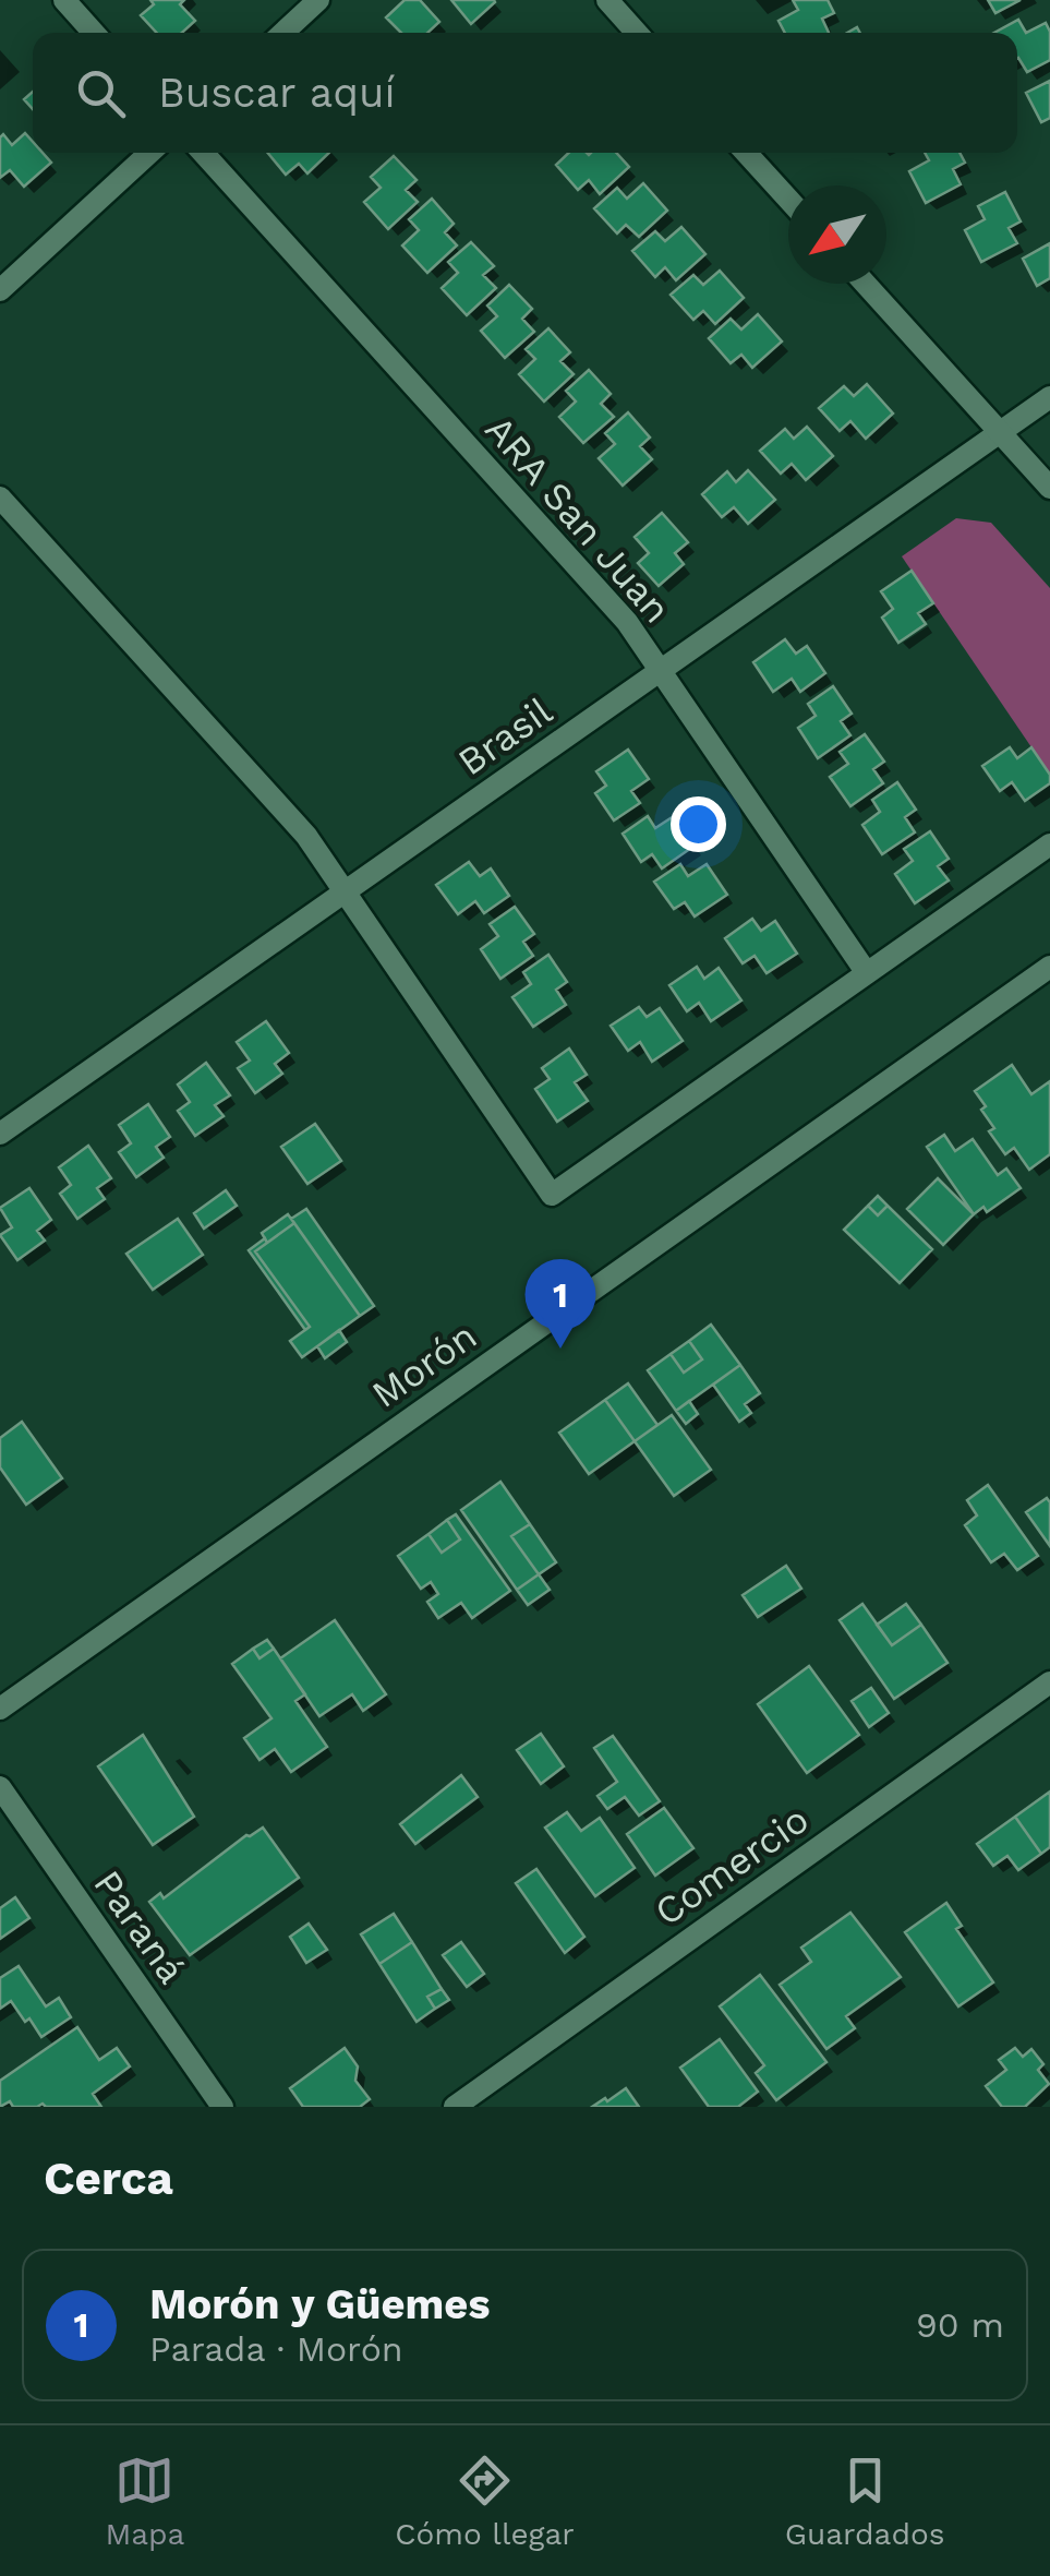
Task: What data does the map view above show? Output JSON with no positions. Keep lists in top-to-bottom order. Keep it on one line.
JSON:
{"streets":{"street":["ARA San Juan","Brasil","Morón","Comercio","Paraná"]},"crossings":[["ARA San Juan","Brasil"]],"north":"bottom left","page":{"search":"Buscar aquí","pins":"1","heading":"Cerca","list":[{"mark":"1","name":"Morón y Güemes","note":"Parada · Morón","value":"90 m"}],"nav":["Mapa","Cómo llegar","Guardados"]}}
